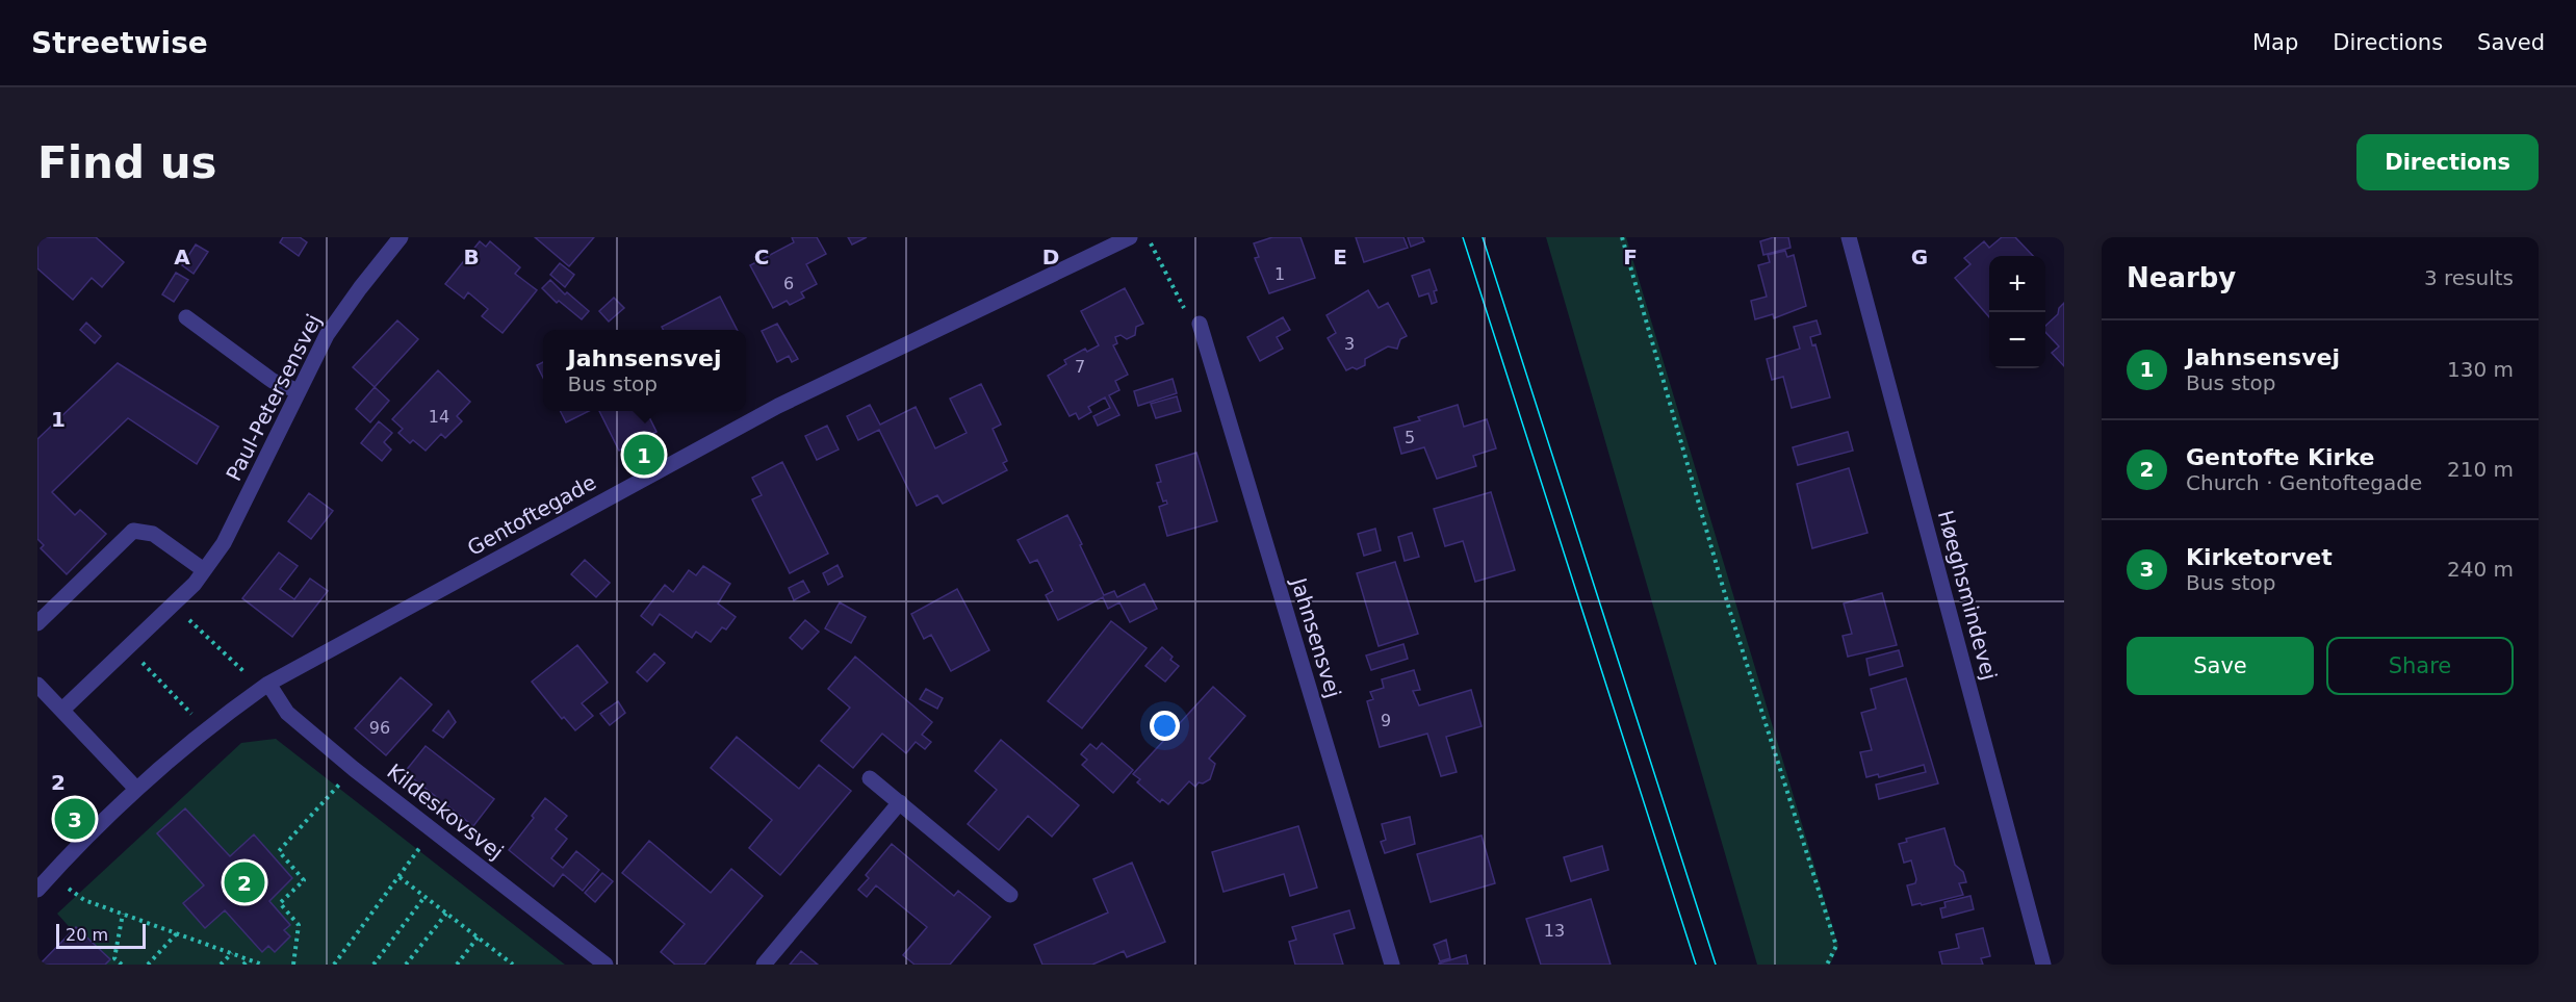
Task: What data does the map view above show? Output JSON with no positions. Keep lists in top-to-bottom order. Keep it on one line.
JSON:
{"streets":{"street":["Paul-Petersensvej","Gentoftegade","Høeghsmindevej","Jahnsensvej","Kildeskovsvej"]},"crossings":[["Gentoftegade","Kildeskovsvej"]],"house_numbers":["1","6","3","7","14","5","9","96","13"],"scale_bar":"20 m","page":{"header":"Streetwise","nav":["Map","Directions","Saved"],"buttons":["Directions",["Save","Share"]],"title":"Find us","heading":["Nearby","3 results"],"map_buttons":["+","−"],"list":[{"mark":"1","name":"Jahnsensvej","note":"Bus stop","value":"130 m"},{"mark":"2","name":"Gentofte Kirke","note":"Church · Gentoftegade","value":"210 m"},{"mark":"3","name":"Kirketorvet","note":"Bus stop","value":"240 m"}],"popup":["Jahnsensvej","Bus stop"],"pins":["1","3","2"],"scale":"20 m"},"grid":{"columns":["A","B","C","D","E","F","G"],"rows":["1","2"]}}
